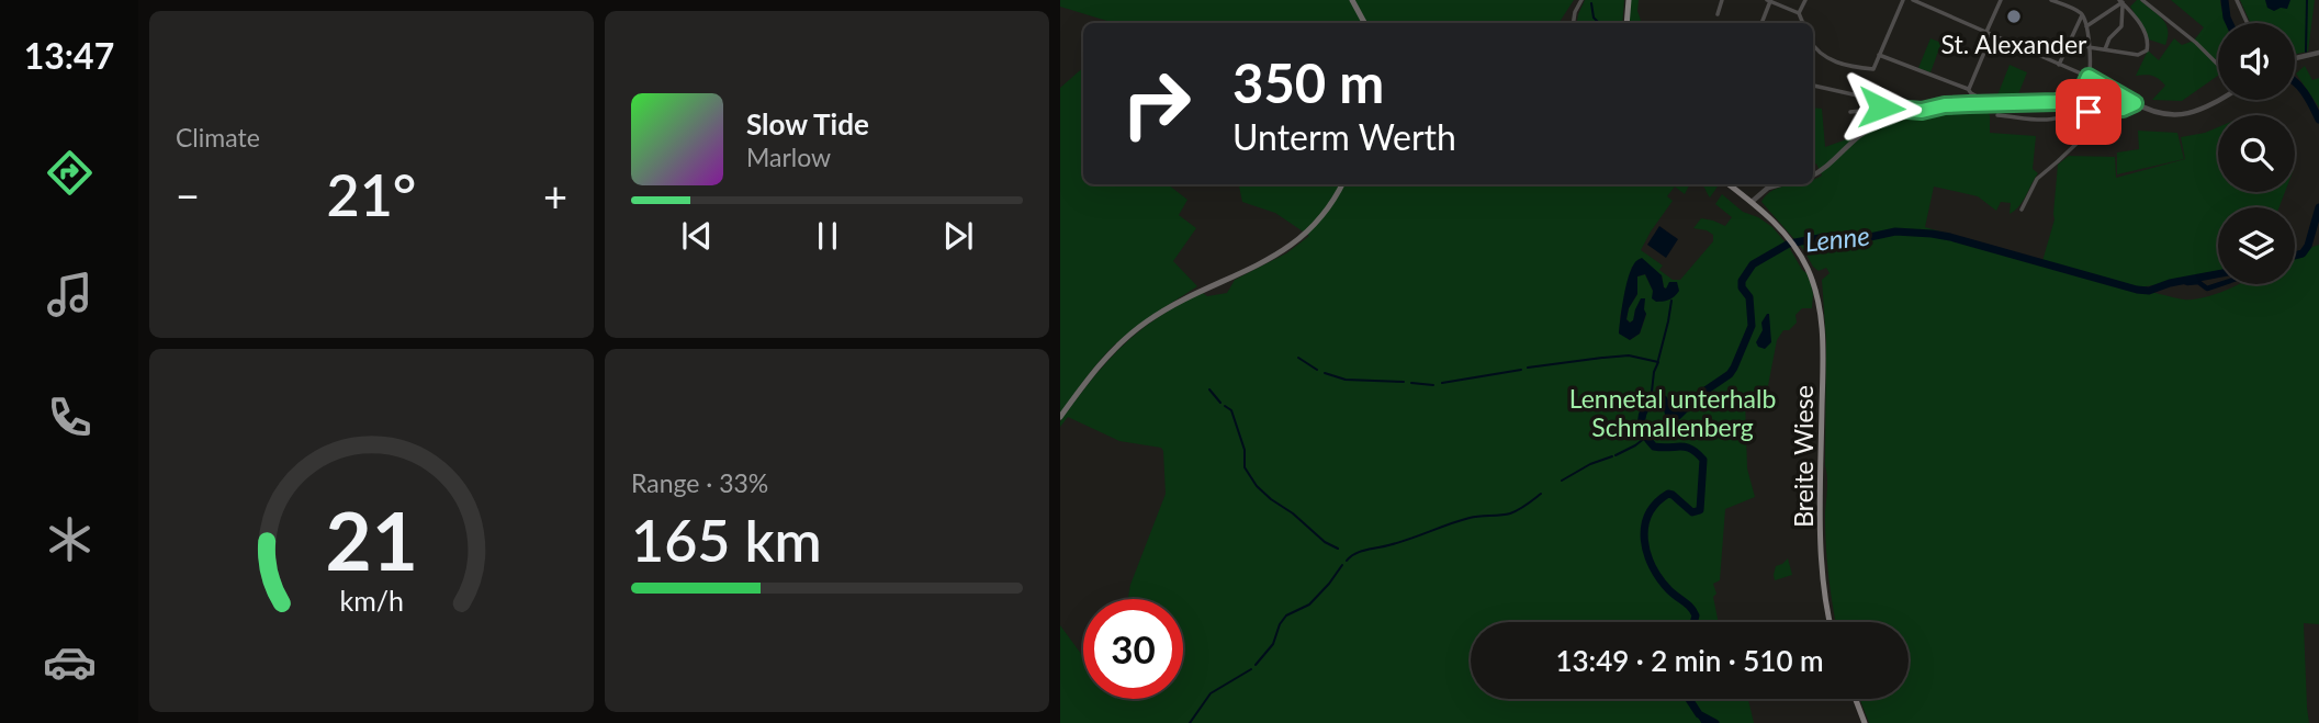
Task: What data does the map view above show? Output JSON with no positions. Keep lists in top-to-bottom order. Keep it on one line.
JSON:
{"streets":{"main road":["Breite Wiese"]},"water":["Lenne"],"parks":["Lennetal unterhalb Schmallenberg"],"places":["St. Alexander"],"page":{"tabs":"13:47","tile":["Climate",["Range · 33%","165 km"]],"turn":["350 m","Unterm Werth"],"song":["Slow Tide","Marlow"],"heat":["−","21°","+"],"limit":"30","trip":"13:49 · 2 min · 510 m","gauge":["21","km/h"]}}
